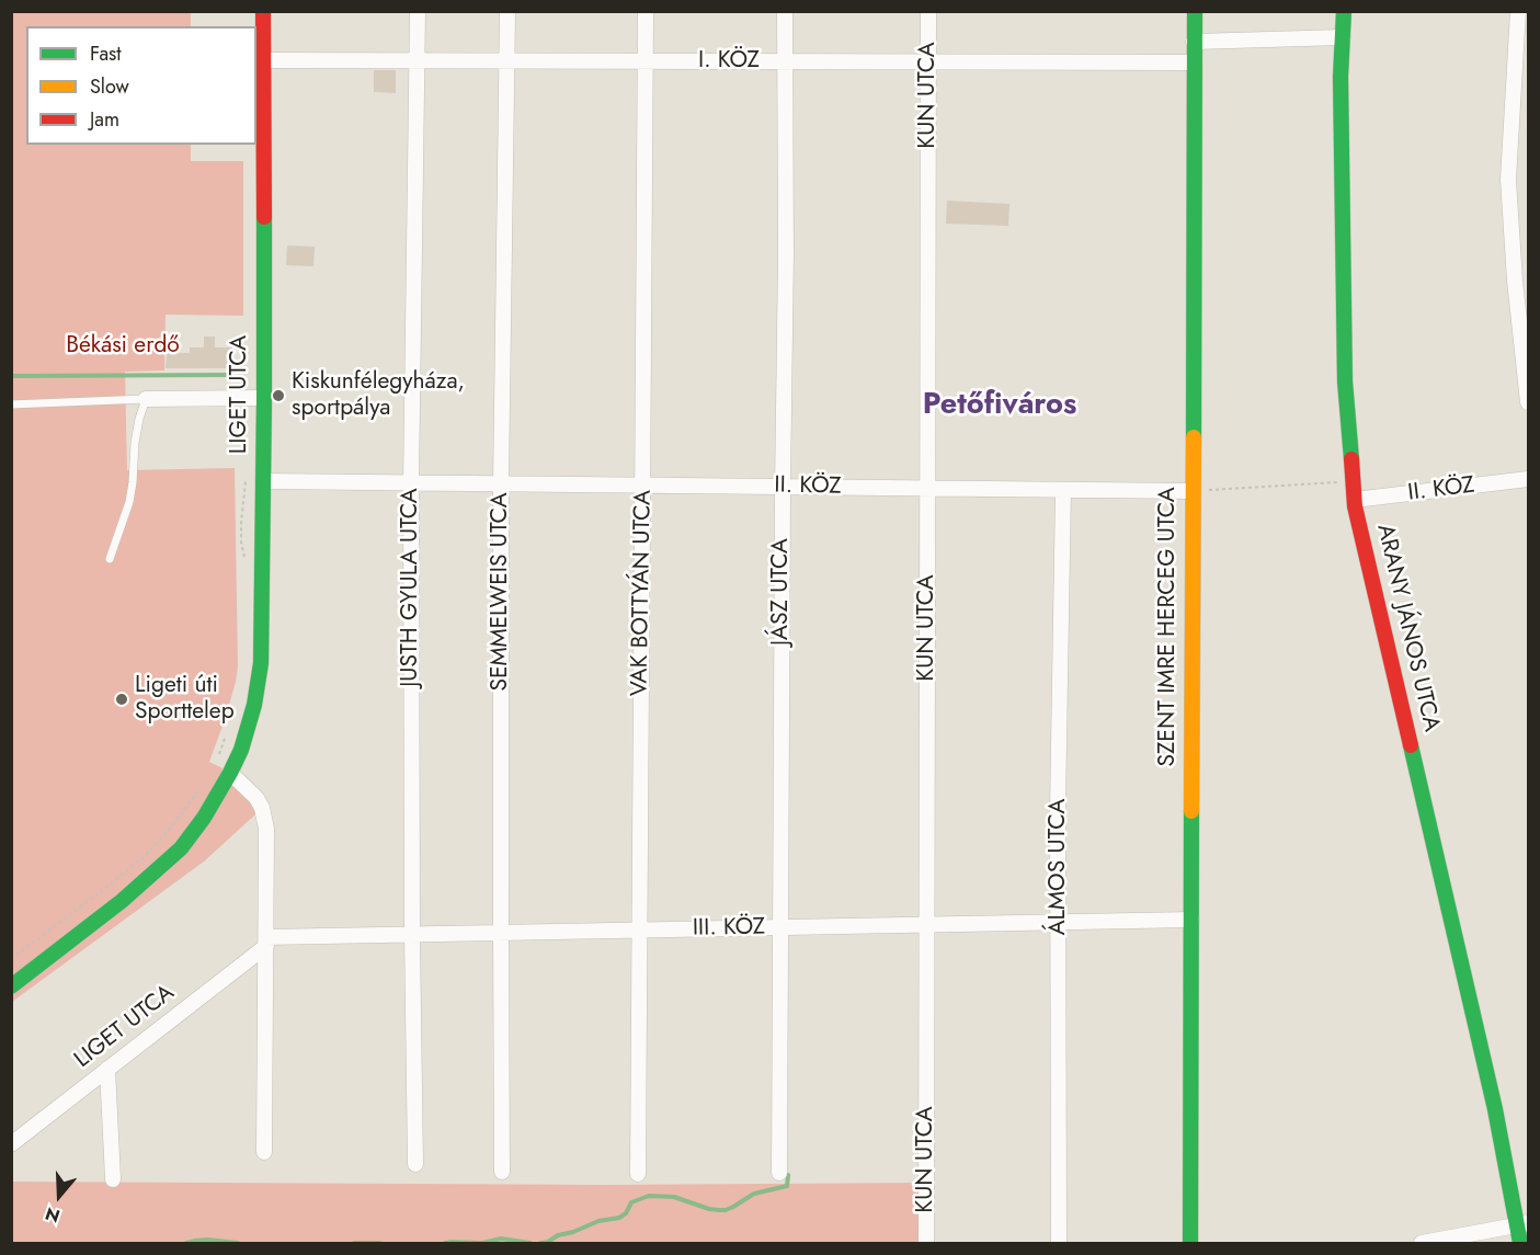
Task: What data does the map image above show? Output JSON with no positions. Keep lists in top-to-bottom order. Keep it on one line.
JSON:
{"streets":{"street":["I. KÖZ","KUN UTCA","LIGET UTCA","II. KÖZ","JUSTH GYULA UTCA","SEMMELWEIS UTCA","JÁSZ UTCA","VAK BOTTYÁN UTCA","SZENT IMRE HERCEG UTCA","ARANY JÁNOS UTCA","ÁLMOS UTCA","III. KÖZ"]},"crossings":[["I. KÖZ","KUN UTCA"],["I. KÖZ","LIGET UTCA"],["I. KÖZ","JUSTH GYULA UTCA"],["I. KÖZ","SEMMELWEIS UTCA"],["I. KÖZ","JÁSZ UTCA"],["I. KÖZ","VAK BOTTYÁN UTCA"],["I. KÖZ","SZENT IMRE HERCEG UTCA"],["KUN UTCA","II. KÖZ"],["KUN UTCA","III. KÖZ"],["LIGET UTCA","II. KÖZ"],["LIGET UTCA","III. KÖZ"],["II. KÖZ","JUSTH GYULA UTCA"],["II. KÖZ","SEMMELWEIS UTCA"],["II. KÖZ","JÁSZ UTCA"],["II. KÖZ","VAK BOTTYÁN UTCA"],["II. KÖZ","SZENT IMRE HERCEG UTCA"],["II. KÖZ","ARANY JÁNOS UTCA"],["II. KÖZ","ÁLMOS UTCA"],["JUSTH GYULA UTCA","III. KÖZ"],["SEMMELWEIS UTCA","III. KÖZ"],["JÁSZ UTCA","III. KÖZ"],["VAK BOTTYÁN UTCA","III. KÖZ"],["SZENT IMRE HERCEG UTCA","III. KÖZ"],["ÁLMOS UTCA","III. KÖZ"]],"districts":["Petőfiváros"],"parks":["Békási erdő"],"places":["Kiskunfélegyháza, sportpálya","Ligeti úti Sporttelep"],"legend":["Fast","Slow","Jam"],"north":"bottom"}
